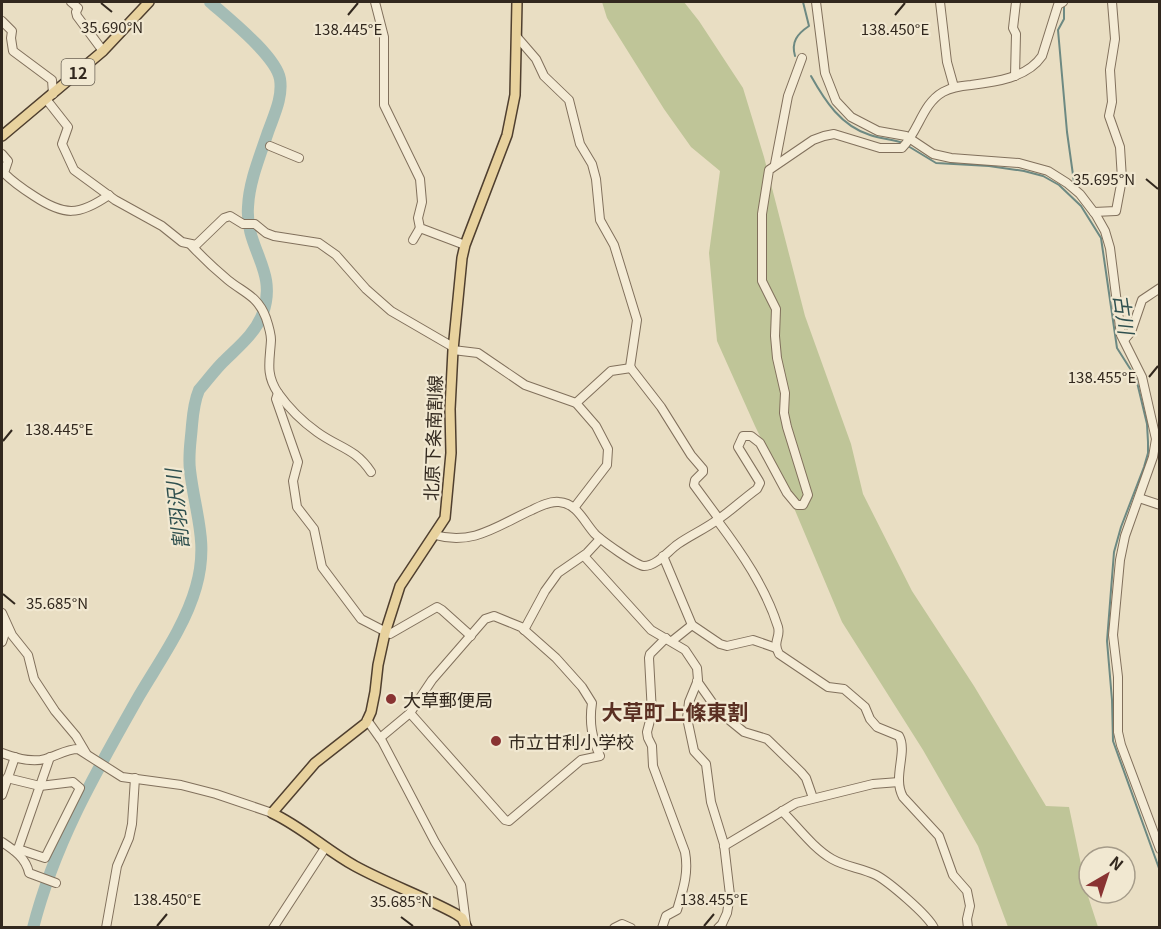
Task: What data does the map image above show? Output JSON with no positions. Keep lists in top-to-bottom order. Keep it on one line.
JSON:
{"streets":{"main road":["12","北原下条南割線"]},"districts":["大草町上條東割"],"water":["古川","割羽沢川"],"places":["大草郵便局","市立甘利小学校"],"north":"top right","coordinates":["35.690°N","138.445°E","138.450°E","35.695°N","138.455°E","35.685°N"]}
